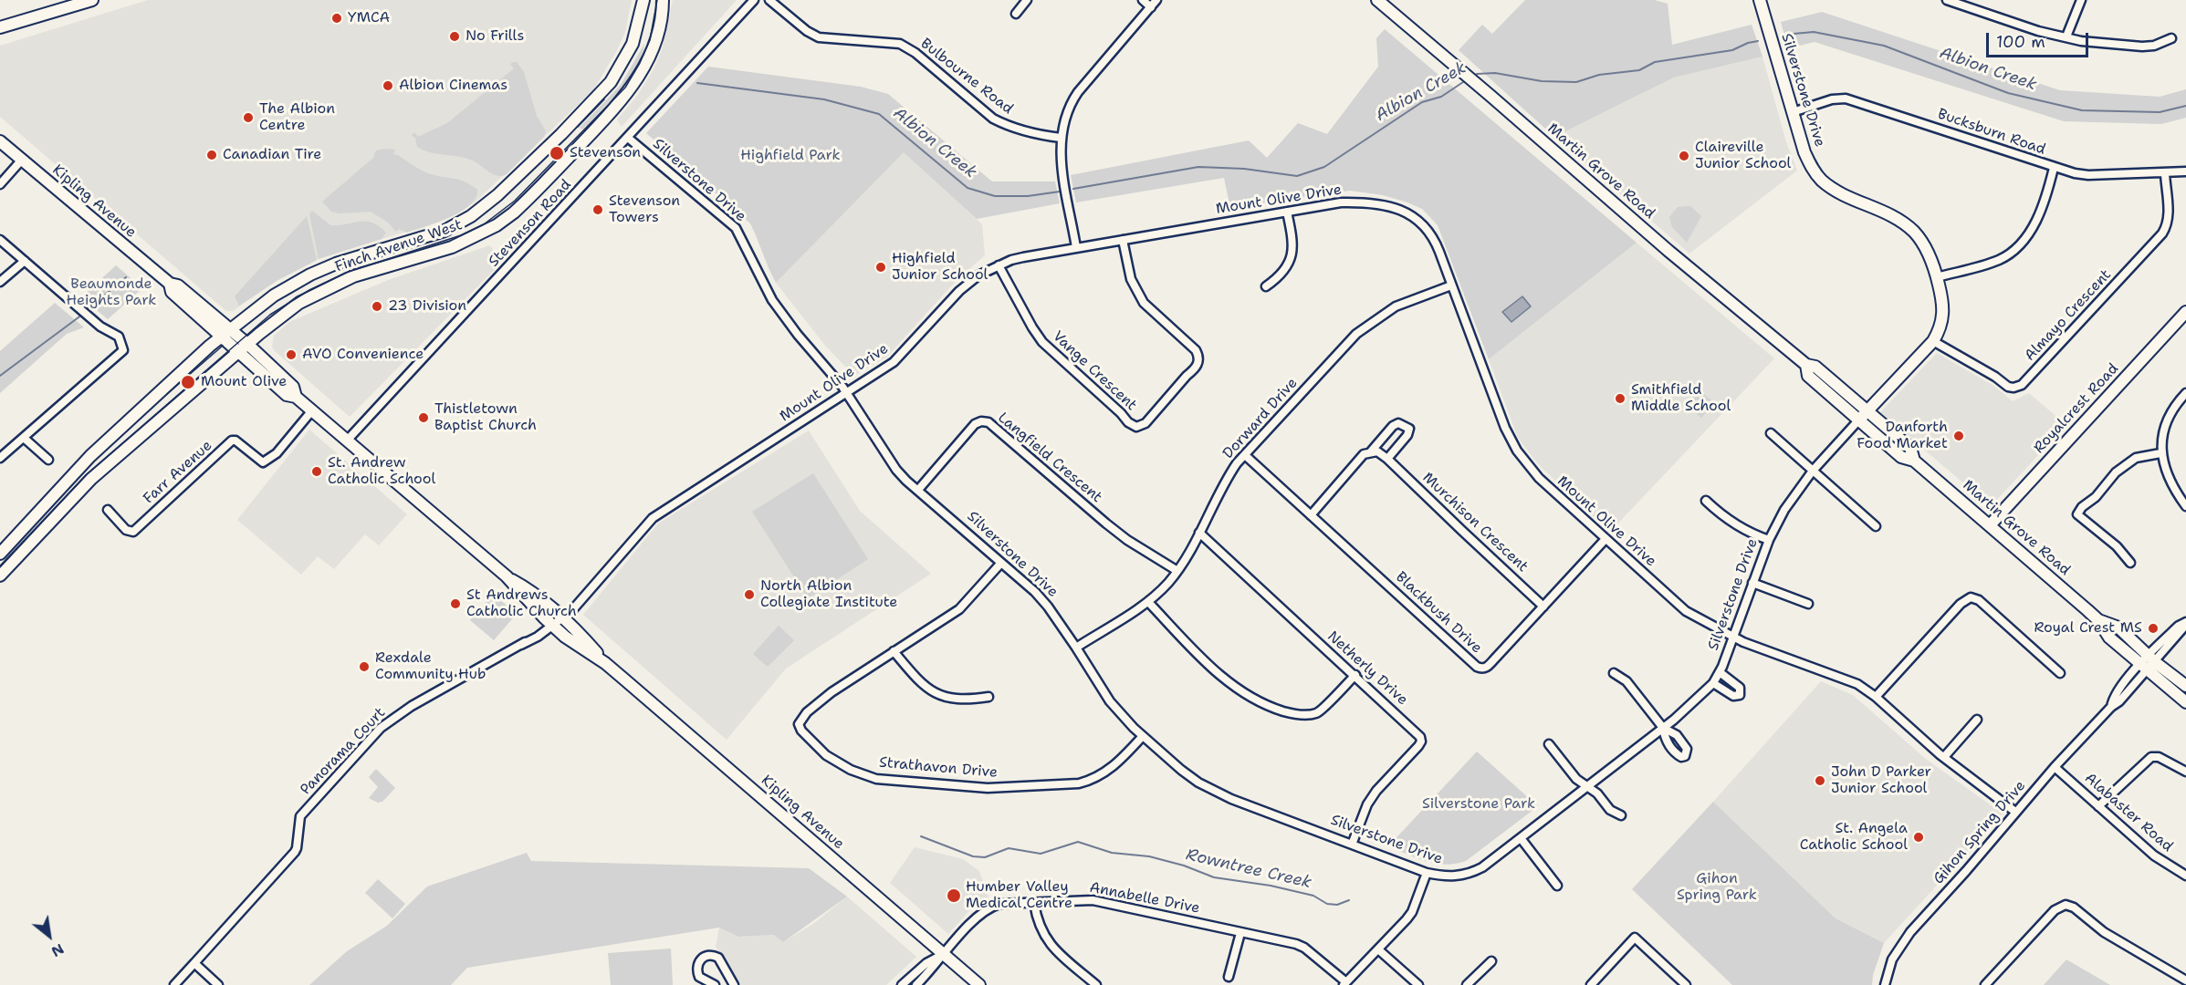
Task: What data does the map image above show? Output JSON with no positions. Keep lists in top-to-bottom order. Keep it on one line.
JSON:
{"streets":{"main road":["Silverstone Drive","Martin Grove Road","Kipling Avenue","Finch Avenue West","Royalcrest Road"],"street":["Bulbourne Road","Bucksburn Road","Mount Olive Drive","Stevenson Road","Almayo Crescent","Vange Crescent","Dorward Drive","Langfield Crescent","Farr Avenue","Murchison Crescent","Blackbush Drive","Netherly Drive","Panorama Court","Strathavon Drive","Alabaster Road","Gihon Spring Drive","Annabelle Drive"]},"crossings":[["Silverstone Drive","Bucksburn Road"],["Silverstone Drive","Martin Grove Road"],["Silverstone Drive","Mount Olive Drive"],["Silverstone Drive","Stevenson Road"],["Silverstone Drive","Almayo Crescent"],["Silverstone Drive","Dorward Drive"],["Silverstone Drive","Langfield Crescent"],["Silverstone Drive","Netherly Drive"],["Silverstone Drive","Strathavon Drive"],["Bucksburn Road","Almayo Crescent"],["Martin Grove Road","Royalcrest Road"],["Martin Grove Road","Gihon Spring Drive"],["Mount Olive Drive","Kipling Avenue"],["Mount Olive Drive","Vange Crescent"],["Mount Olive Drive","Dorward Drive"],["Mount Olive Drive","Blackbush Drive"],["Mount Olive Drive","Gihon Spring Drive"],["Kipling Avenue","Stevenson Road"],["Kipling Avenue","Finch Avenue West"],["Kipling Avenue","Farr Avenue"],["Kipling Avenue","Panorama Court"],["Kipling Avenue","Annabelle Drive"],["Dorward Drive","Langfield Crescent"],["Dorward Drive","Blackbush Drive"],["Dorward Drive","Netherly Drive"],["Murchison Crescent","Blackbush Drive"],["Alabaster Road","Gihon Spring Drive"]],"water":["Albion Creek","Rowntree Creek"],"parks":["Highfield Park","Beaumonde Heights Park","Silverstone Park","Gihon Spring Park"],"places":["YMCA","No Frills","Albion Cinemas","The Albion Centre","Stevenson","Canadian Tire","Claireville Junior School","Stevenson Towers","Highfield Junior School","23 Division","AVO Convenience","Mount Olive","Smithfield Middle School","Thistletown Baptist Church","Danforth Food Market","St. Andrew Catholic School","North Albion Collegiate Institute","St Andrews Catholic Church","Royal Crest MS","Rexdale Community Hub","John D Parker Junior School","St. Angela Catholic School","Humber Valley Medical Centre"],"scale_bar":"100 m","north":"bottom right"}
